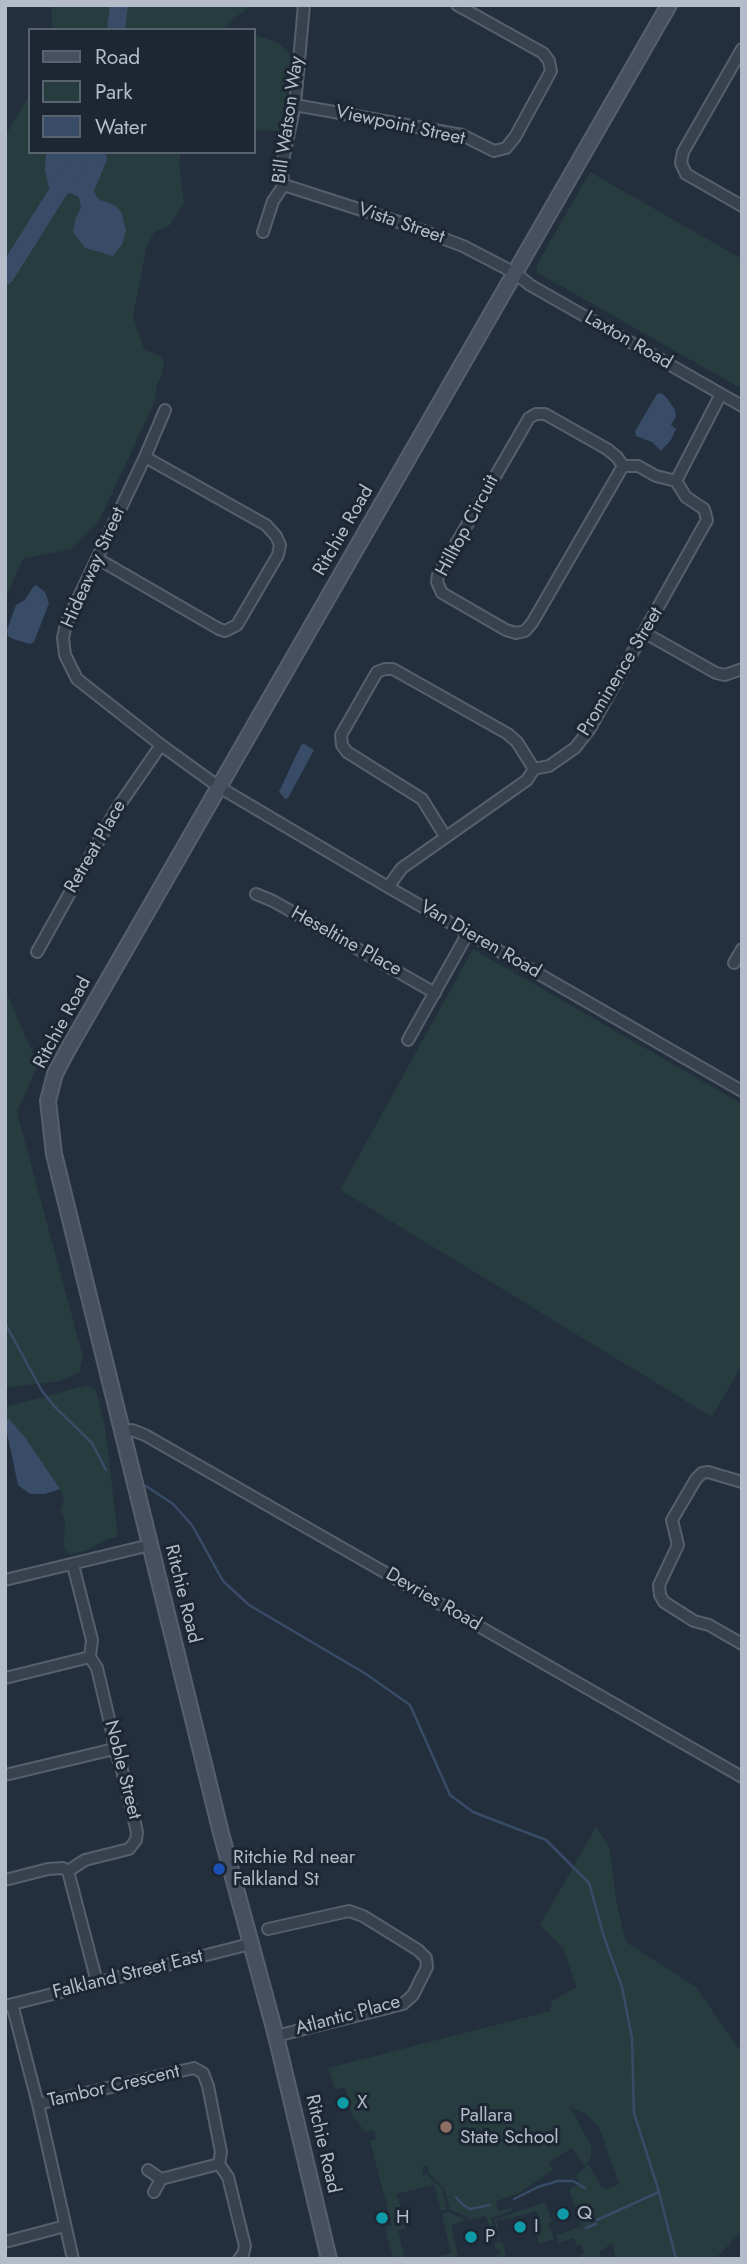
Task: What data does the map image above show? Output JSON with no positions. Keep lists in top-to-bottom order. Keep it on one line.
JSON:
{"streets":{"street":["Bill Watson Way","Viewpoint Street","Vista Street","Laxton Road","Hilltop Circuit","Ritchie Road","Hideaway Street","Prominence Street","Retreat Place","Van Dieren Road","Heseltine Place","Devries Road","Noble Street","Falkland Street East","Atlantic Place","Tambor Crescent"]},"crossings":[["Bill Watson Way","Viewpoint Street"],["Bill Watson Way","Vista Street"],["Vista Street","Laxton Road"],["Vista Street","Ritchie Road"],["Laxton Road","Ritchie Road"],["Hilltop Circuit","Prominence Street"],["Ritchie Road","Hideaway Street"],["Ritchie Road","Van Dieren Road"],["Ritchie Road","Devries Road"],["Ritchie Road","Falkland Street East"],["Ritchie Road","Atlantic Place"],["Hideaway Street","Retreat Place"],["Hideaway Street","Van Dieren Road"],["Prominence Street","Van Dieren Road"]],"places":["Ritchie Rd near Falkland St","X","Pallara State School","Q","H","I","P"],"legend":["Road","Park","Water"]}
